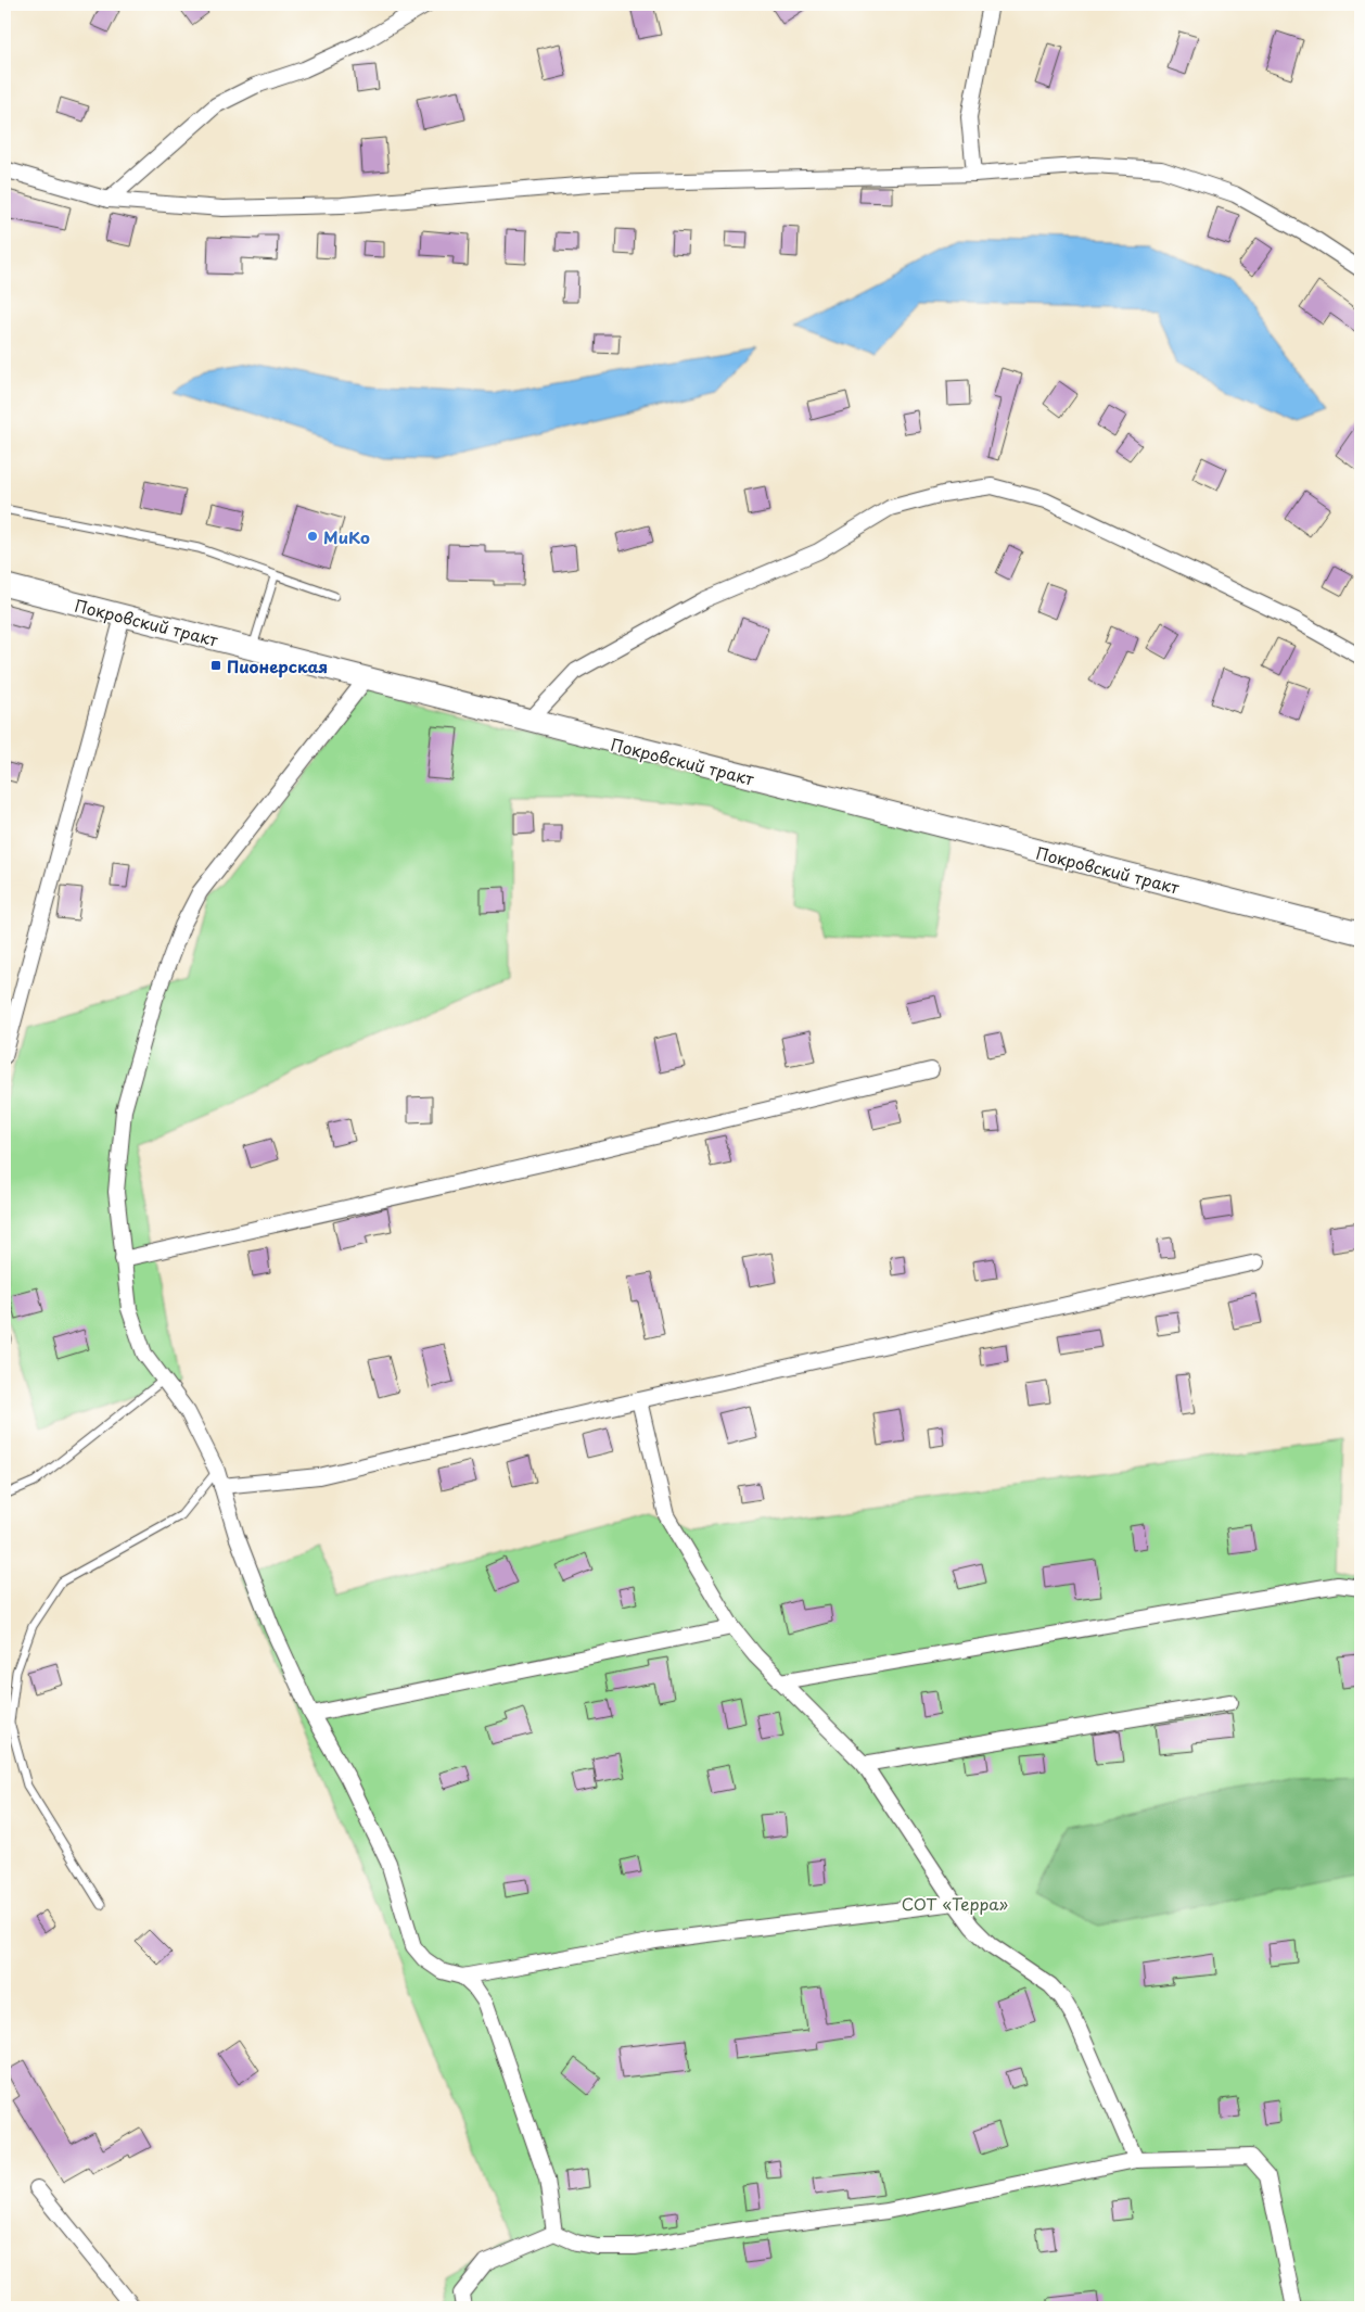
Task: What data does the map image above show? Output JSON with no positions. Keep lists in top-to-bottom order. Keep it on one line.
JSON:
{"streets":{"main road":["Покровский тракт"]},"parks":["СОТ «Терра»"],"places":{"other":["МиКо"],"transit":["Пионерская"]}}
